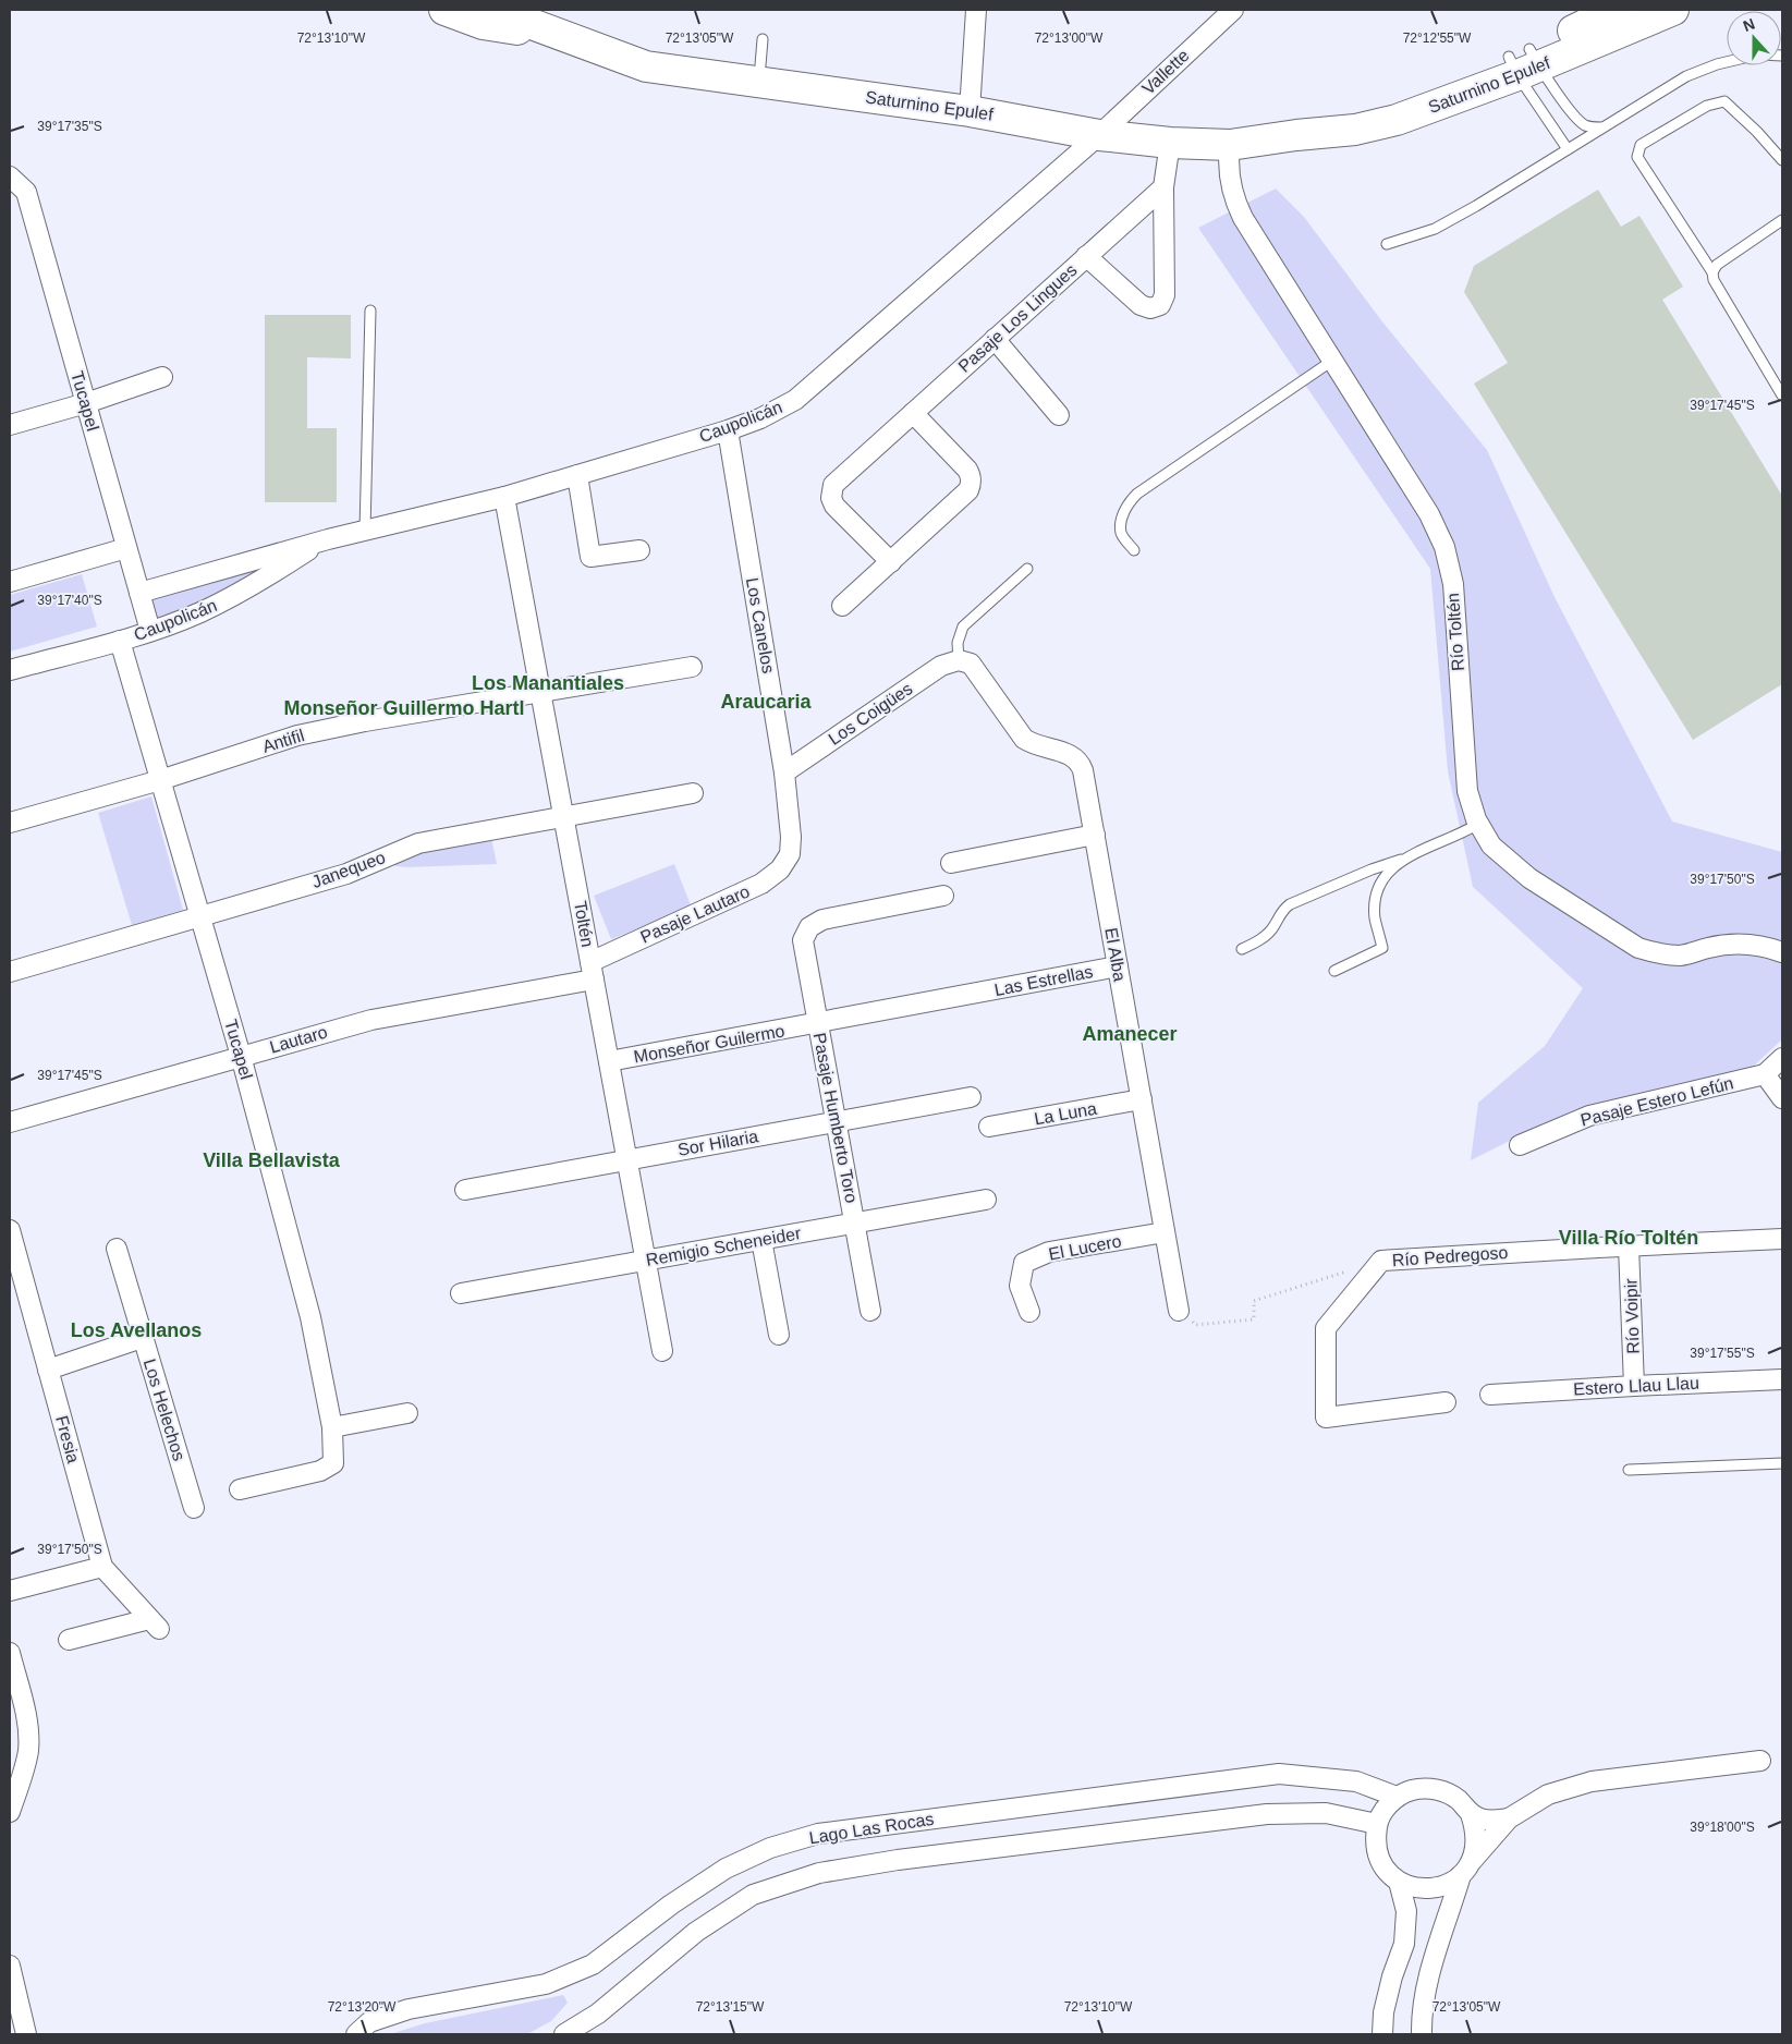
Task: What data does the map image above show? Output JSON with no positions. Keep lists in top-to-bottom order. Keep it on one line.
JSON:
{"streets":{"main road":["Saturnino Epulef"],"street":["Vallette","Pasaje Los Lingues","Tucapel","Caupolicán","Los Canelos","Río Toltén","Los Coigües","Antifil","Janequeo","Pasaje Lautaro","Toltén","El Alba","Las Estrellas","Lautaro","Monseñor Guilermo","Pasaje Estero Lefún","La Luna","Pasaje Humberto Toro","Sor Hilaria","Remigio Scheneider","El Lucero","Río Pedregoso","Río Voipir","Estero Llau Llau","Los Helechos","Fresia","Lago Las Rocas"]},"crossings":[["Vallette","Saturnino Epulef"],["Vallette","Caupolicán"],["Saturnino Epulef","Caupolicán"],["Saturnino Epulef","Río Toltén"],["Tucapel","Caupolicán"],["Tucapel","Antifil"],["Tucapel","Janequeo"],["Tucapel","Lautaro"],["Caupolicán","Los Canelos"],["Caupolicán","Toltén"],["Los Canelos","Los Coigües"],["Los Canelos","Pasaje Lautaro"],["Los Coigües","El Alba"],["Antifil","Toltén"],["Janequeo","Toltén"],["Pasaje Lautaro","Toltén"],["Pasaje Lautaro","Lautaro"],["Toltén","Lautaro"],["Toltén","Monseñor Guilermo"],["Toltén","Sor Hilaria"],["Toltén","Remigio Scheneider"],["El Alba","Las Estrellas"],["El Alba","La Luna"],["El Alba","El Lucero"],["Las Estrellas","Monseñor Guilermo"],["Monseñor Guilermo","Pasaje Humberto Toro"],["Pasaje Humberto Toro","Sor Hilaria"],["Pasaje Humberto Toro","Remigio Scheneider"],["Río Pedregoso","Río Voipir"],["Río Voipir","Estero Llau Llau"]],"districts":["Los Manantiales","Araucaria","Monseñor Guillermo Hartl","Amanecer","Villa Bellavista","Villa Río Toltén","Los Avellanos"],"north":"top","coordinates":["72°13'10\"W","72°13'05\"W","72°13'00\"W","72°12'55\"W","39°17'35\"S","39°17'45\"S","39°17'40\"S","39°17'50\"S","39°17'55\"S","39°18'00\"S","72°13'20\"W","72°13'15\"W"]}
